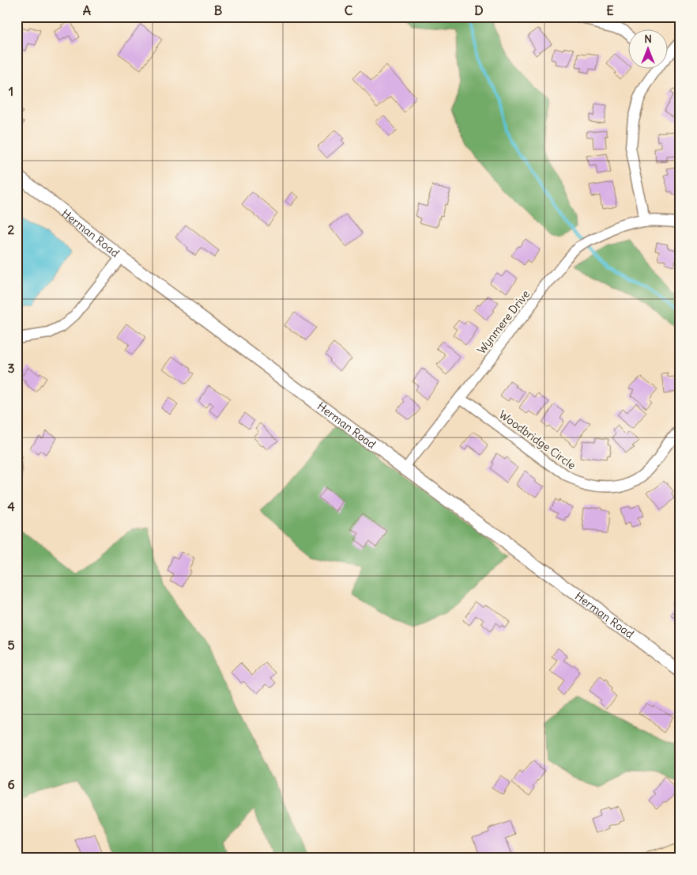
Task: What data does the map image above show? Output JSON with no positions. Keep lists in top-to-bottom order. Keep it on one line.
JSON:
{"streets":{"street":["Herman Road","Wynmere Drive","Woodbridge Circle"]},"crossings":[["Herman Road","Wynmere Drive"],["Wynmere Drive","Woodbridge Circle"]],"north":"top","grid":{"columns":["A","B","C","D","E"],"rows":["1","2","3","4","5","6"]}}
